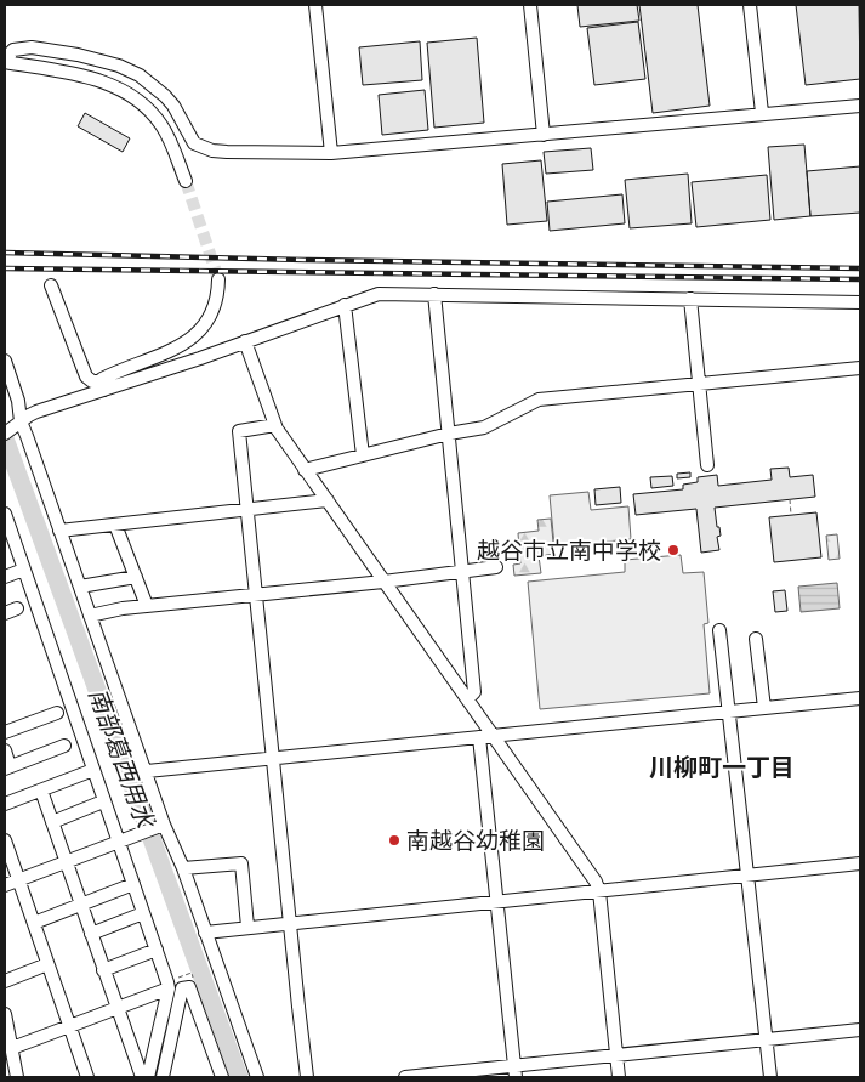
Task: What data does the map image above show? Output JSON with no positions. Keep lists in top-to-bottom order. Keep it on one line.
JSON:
{"districts":["川柳町一丁目"],"water":["南部葛西用水"],"places":["越谷市立南中学校","南越谷幼稚園"]}
